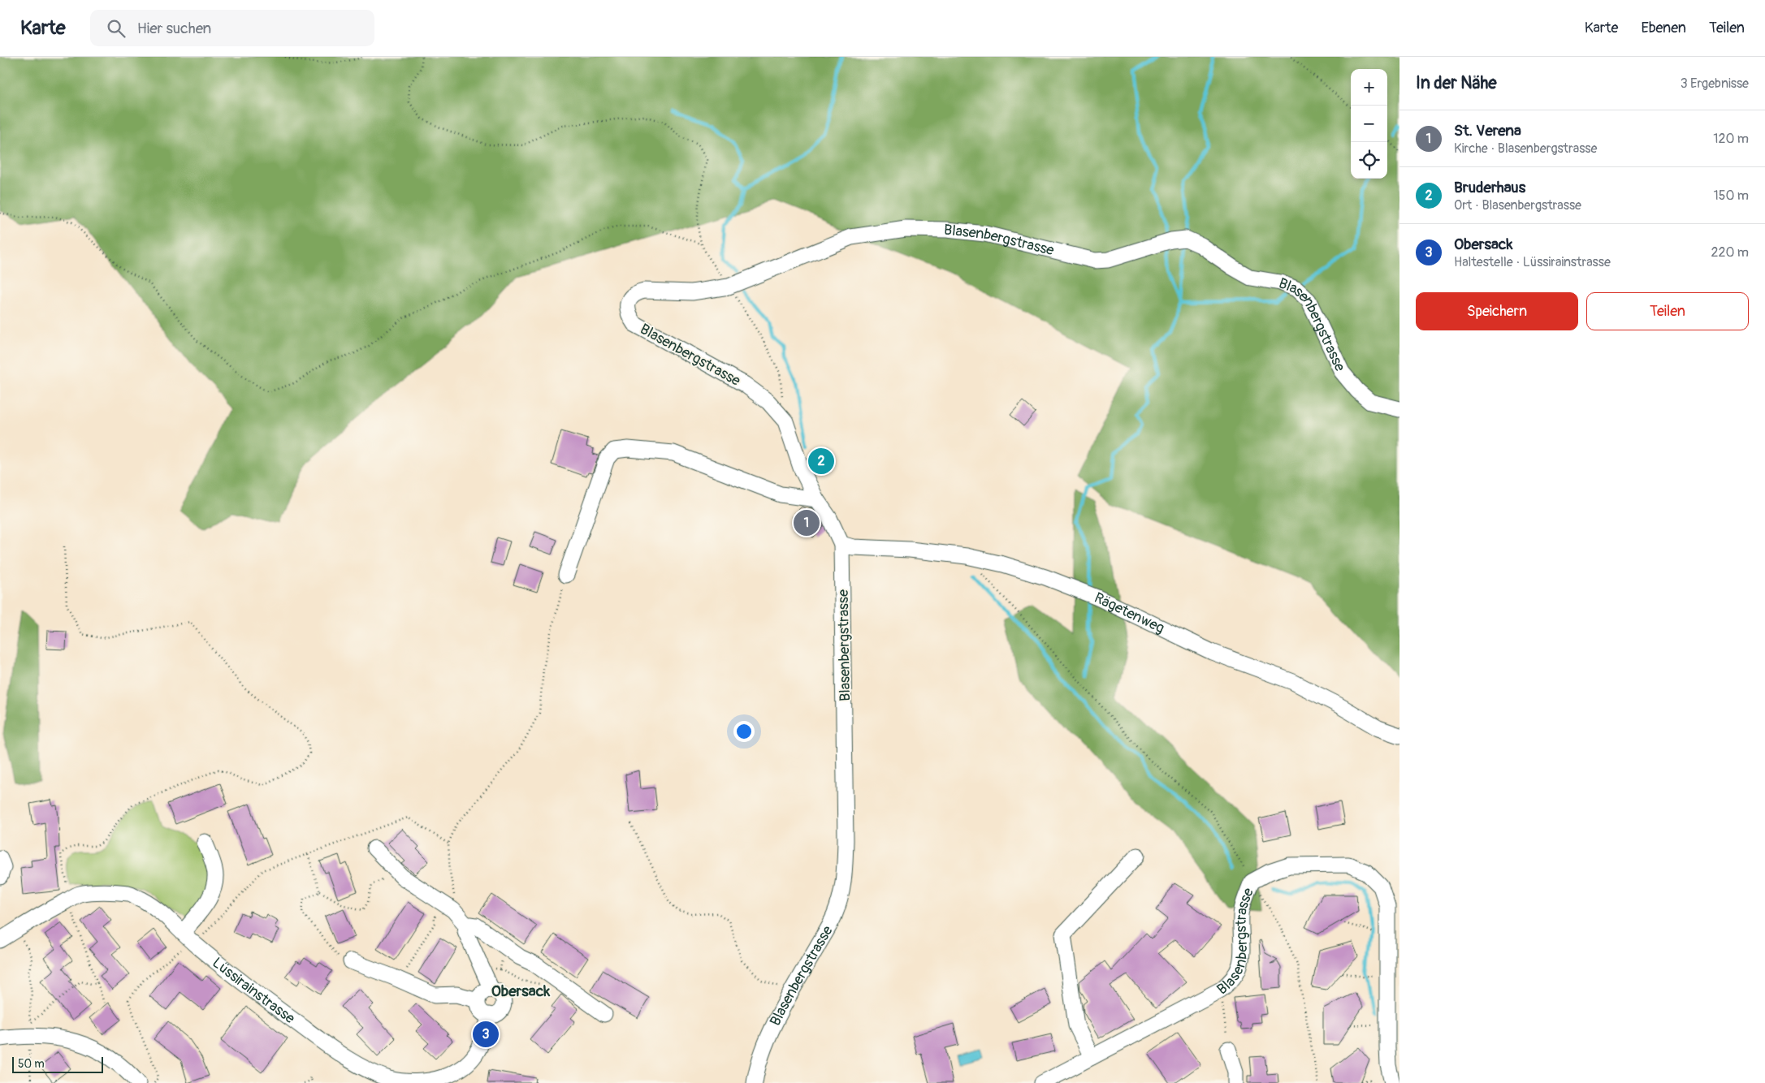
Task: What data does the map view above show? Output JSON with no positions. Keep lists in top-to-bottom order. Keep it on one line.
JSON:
{"streets":{"street":["Blasenbergstrasse","Rägetenweg","Lüssirainstrasse"]},"crossings":[["Blasenbergstrasse","Rägetenweg"]],"districts":["Obersack"],"scale_bar":"50 m","page":{"header":"Karte","search":"Hier suchen","nav":["Karte","Ebenen","Teilen"],"heading":["In der Nähe","3 Ergebnisse"],"map_buttons":["+","−"],"list":[{"mark":"1","name":"St. Verena","note":"Kirche · Blasenbergstrasse","value":"120 m"},{"mark":"2","name":"Bruderhaus","note":"Ort · Blasenbergstrasse","value":"150 m"},{"mark":"3","name":"Obersack","note":"Haltestelle · Lüssirainstrasse","value":"220 m"}],"buttons":["Speichern","Teilen"],"pins":["2","1","3"],"scale":"50 m"}}
